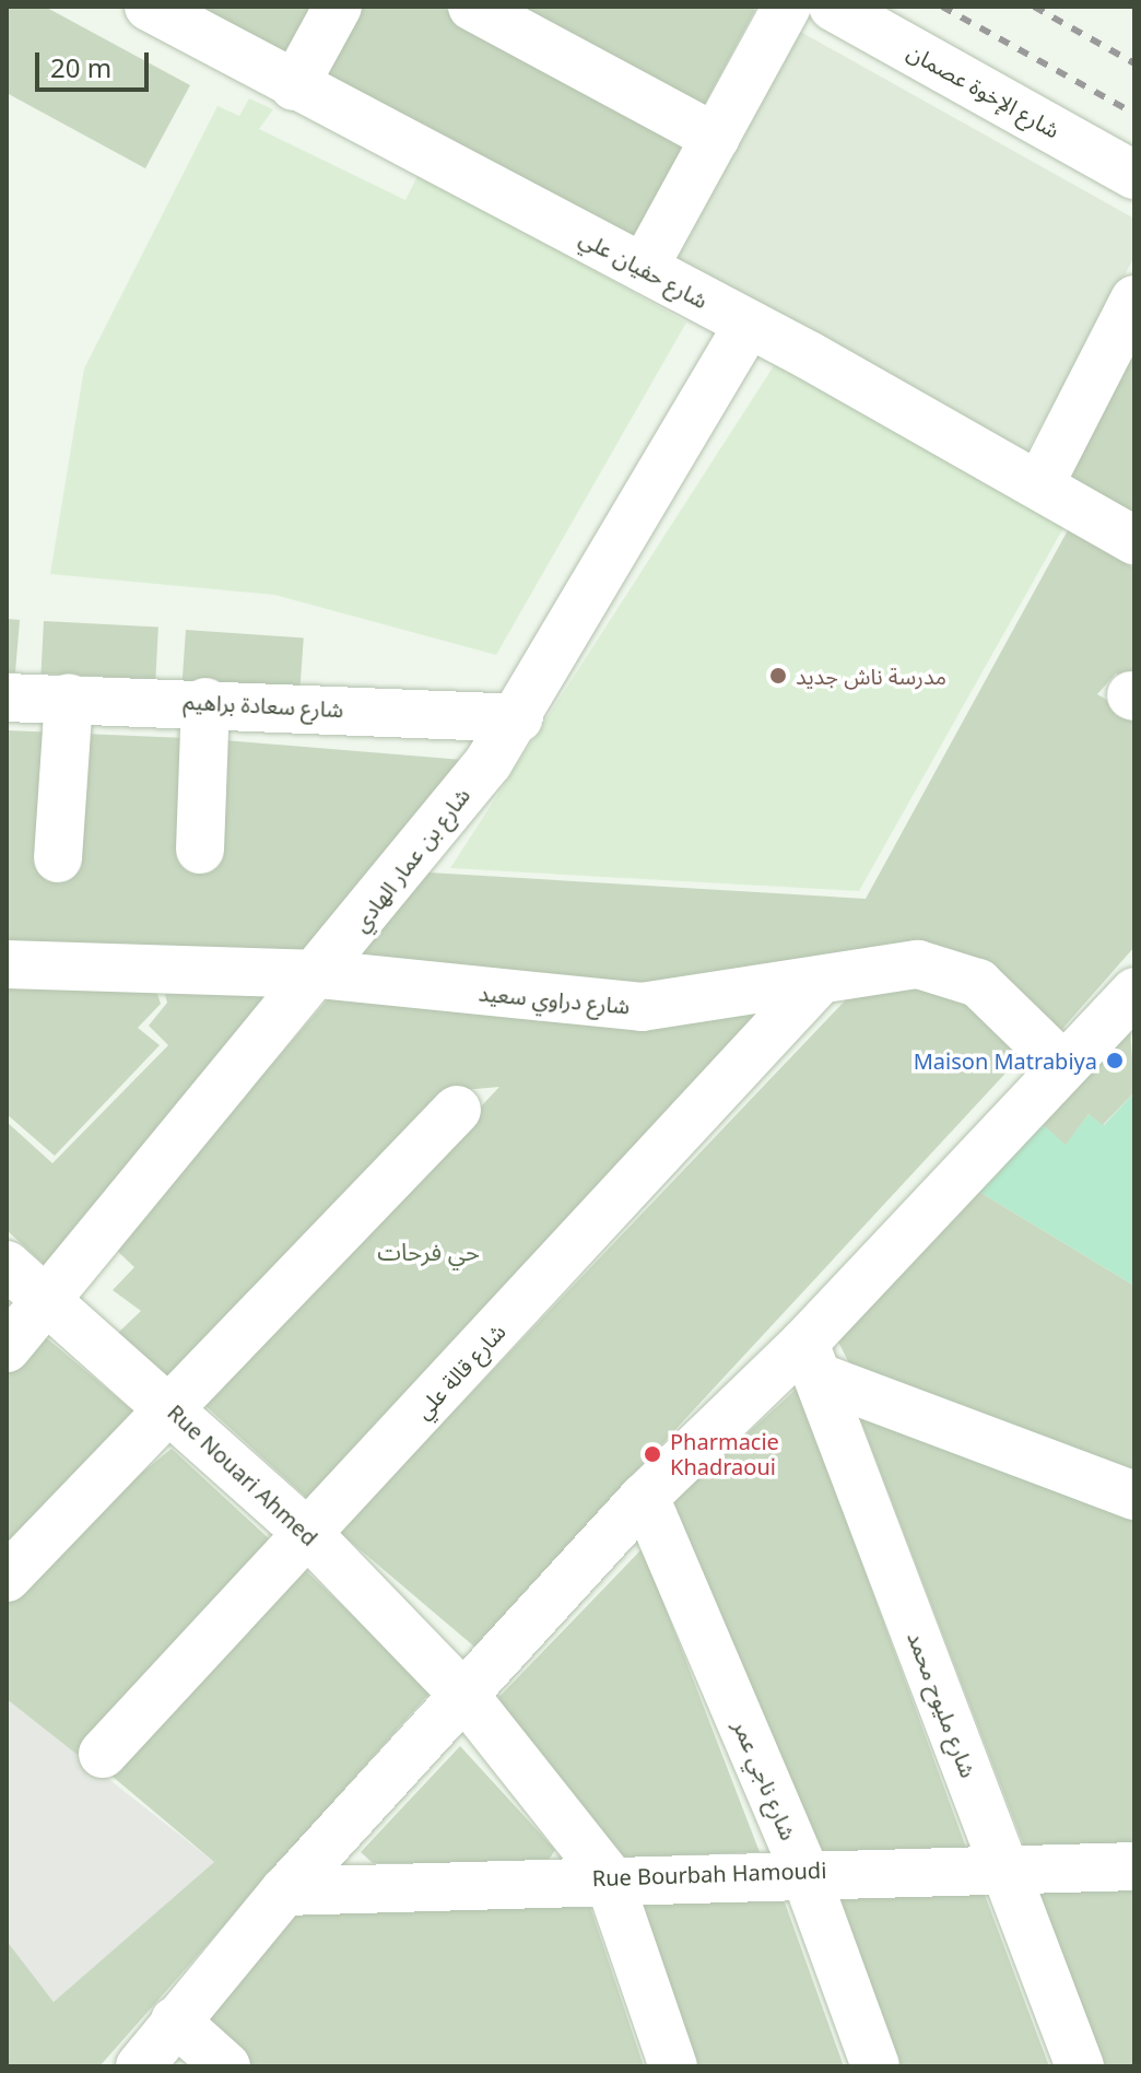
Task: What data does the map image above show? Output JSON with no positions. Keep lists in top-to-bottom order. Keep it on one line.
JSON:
{"streets":{"street":["شارع الإخوة عصمان","شارع حفيان علي","شارع سعادة براهيم","شارع بن عمار الهادي","شارع دراوي سعيد","شارع قالة علي","Rue Nouari Ahmed","شارع مليوح محمد","شارع ناجي عمر","Rue Bourbah Hamoudi"]},"crossings":[["شارع حفيان علي","شارع بن عمار الهادي"],["شارع سعادة براهيم","شارع بن عمار الهادي"],["شارع بن عمار الهادي","شارع دراوي سعيد"],["شارع بن عمار الهادي","Rue Nouari Ahmed"],["شارع دراوي سعيد","شارع قالة علي"],["شارع قالة علي","Rue Nouari Ahmed"],["شارع مليوح محمد","Rue Bourbah Hamoudi"],["شارع ناجي عمر","Rue Bourbah Hamoudi"]],"districts":["حي فرحات"],"places":["مدرسة ناش جديد","Maison Matrabiya","Pharmacie Khadraoui"],"scale_bar":"20 m"}
